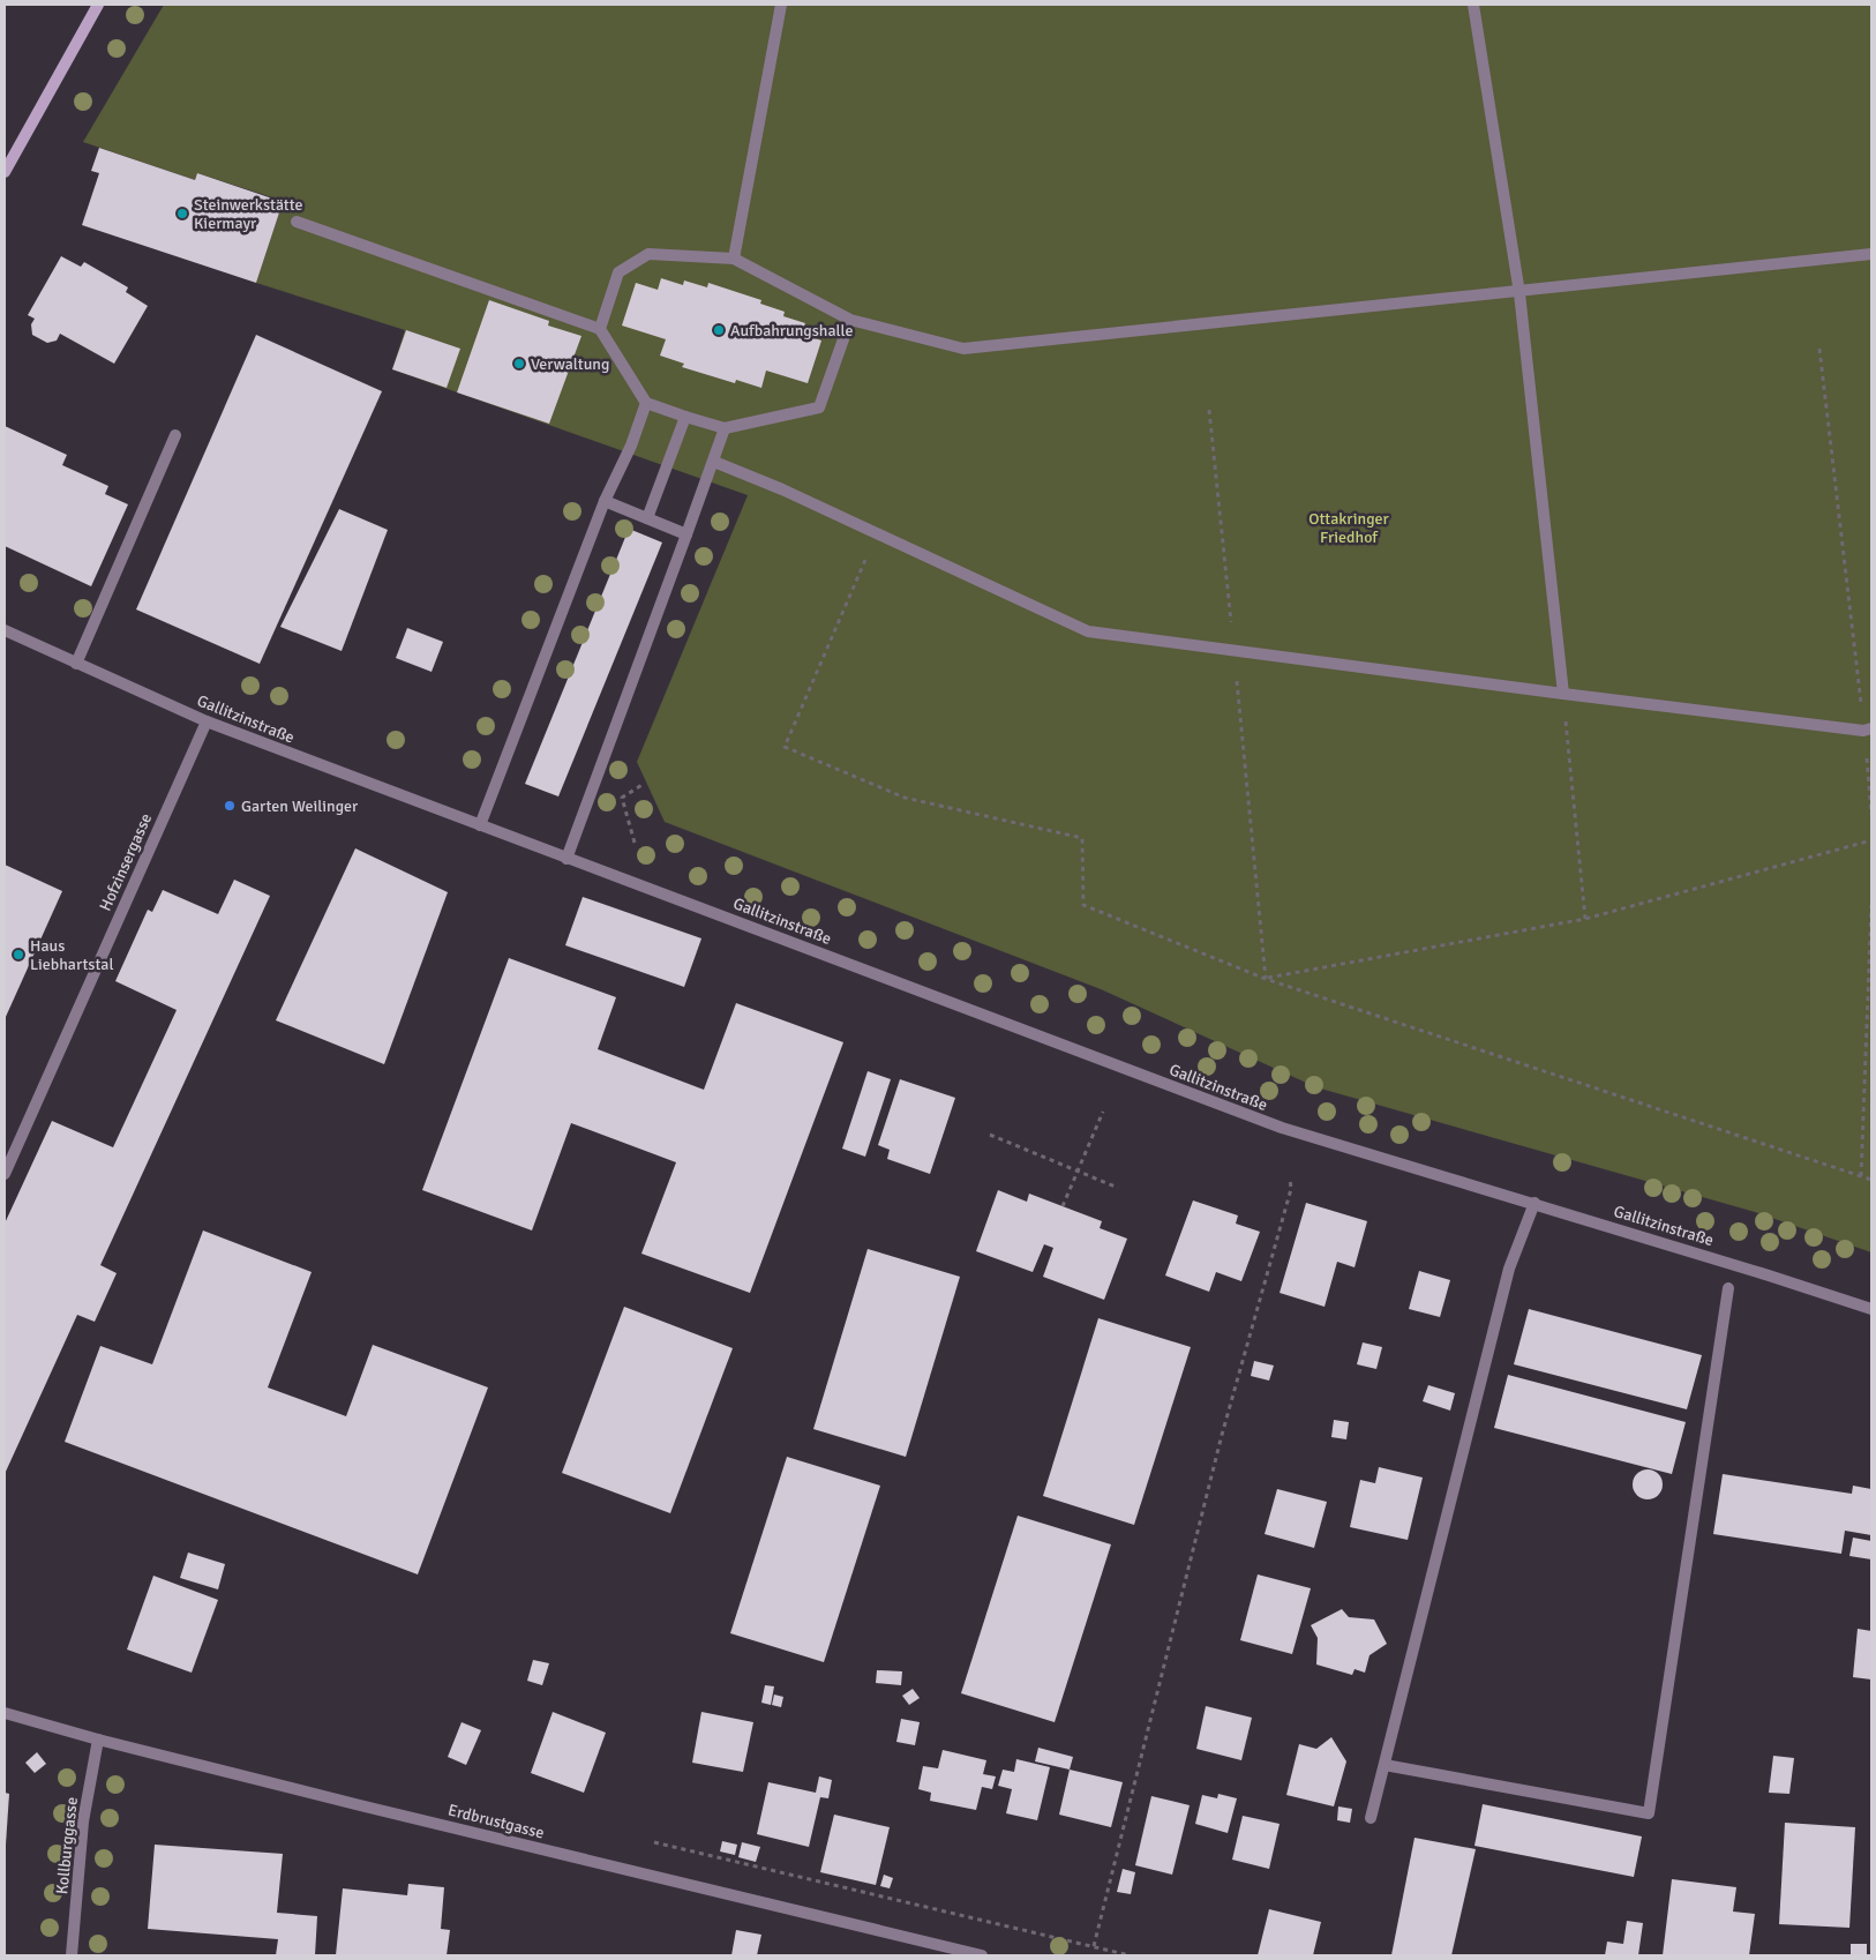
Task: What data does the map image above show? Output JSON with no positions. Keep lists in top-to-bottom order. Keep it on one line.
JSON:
{"streets":{"street":["Gallitzinstraße","Hofzinsergasse","Erdbrustgasse","Kollburggasse"]},"crossings":[["Gallitzinstraße","Hofzinsergasse"],["Erdbrustgasse","Kollburggasse"]],"parks":["Ottakringer Friedhof"],"places":["Steinwerkstätte Kiermayr","Aufbahrungshalle","Verwaltung","Garten Weilinger","Haus Liebhartstal"]}
